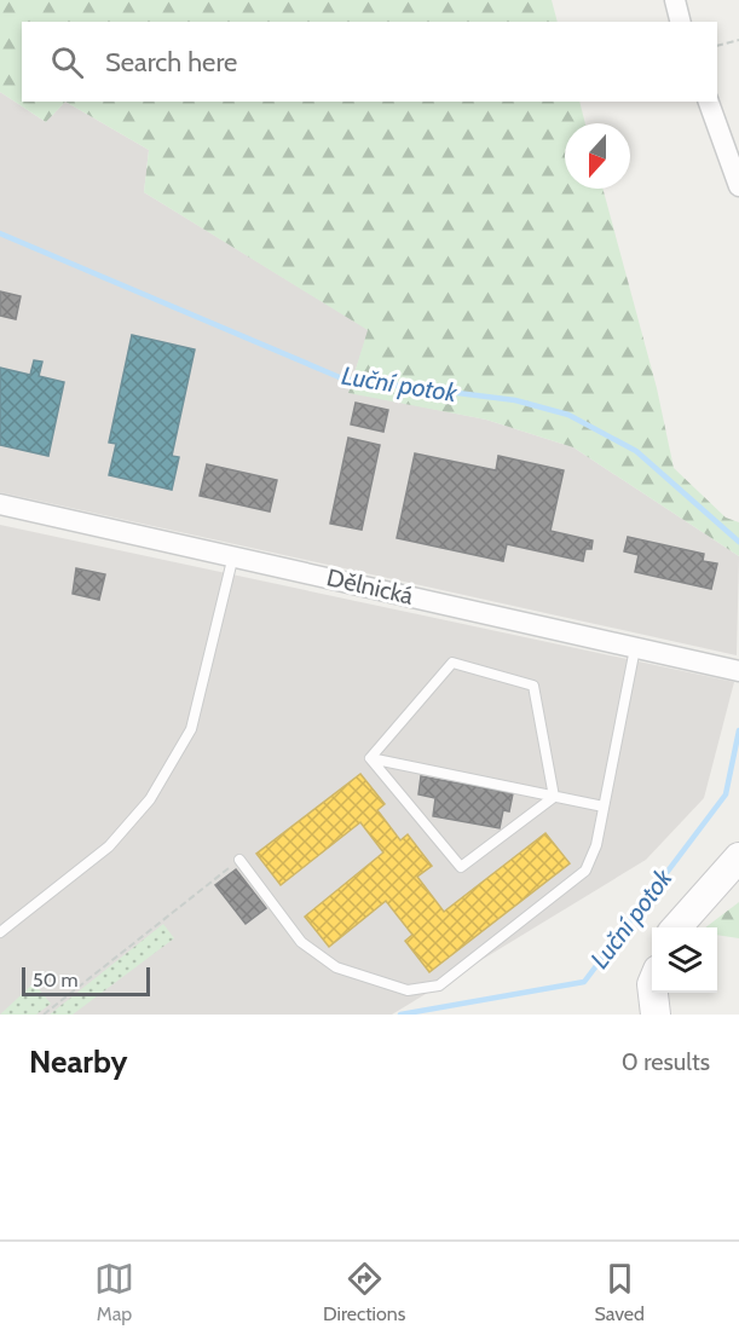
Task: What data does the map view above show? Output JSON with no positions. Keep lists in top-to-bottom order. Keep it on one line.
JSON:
{"streets":{"street":["Dělnická"]},"water":["Luční potok"],"scale_bar":"50 m","north":"bottom","page":{"search":"Search here","scale":"50 m","heading":["Nearby","0 results"],"nav":["Map","Directions","Saved"]}}
